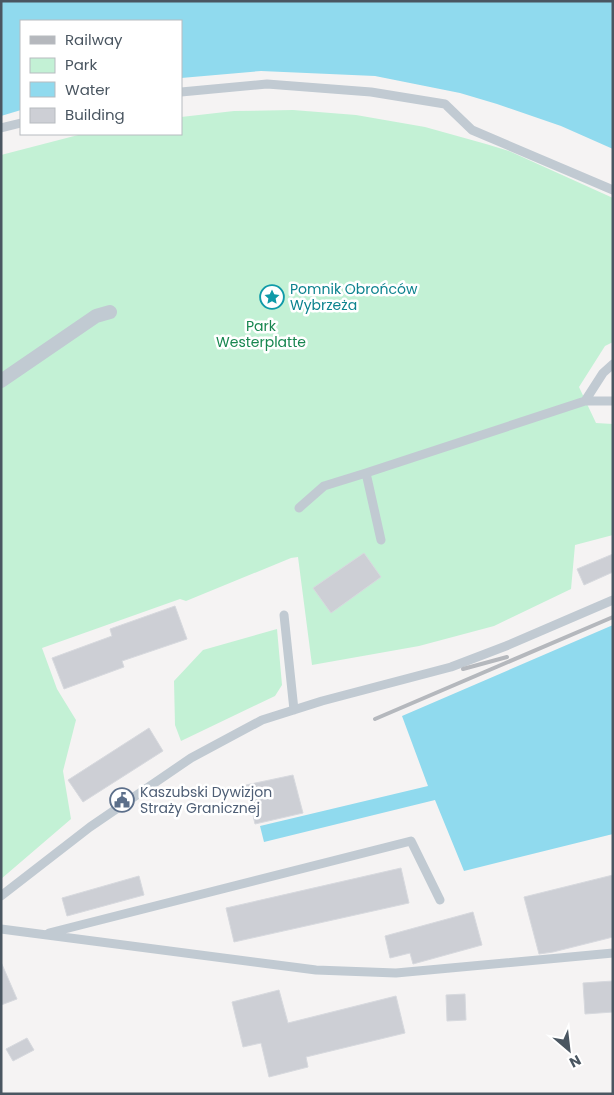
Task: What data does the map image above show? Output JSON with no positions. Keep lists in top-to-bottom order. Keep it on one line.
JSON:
{"parks":["Park Westerplatte"],"places":{"place":["Pomnik Obrońców Wybrzeża"],"public building":["Kaszubski Dywizjon Straży Granicznej"]},"legend":["Railway","Park","Water","Building"],"north":"bottom right"}
